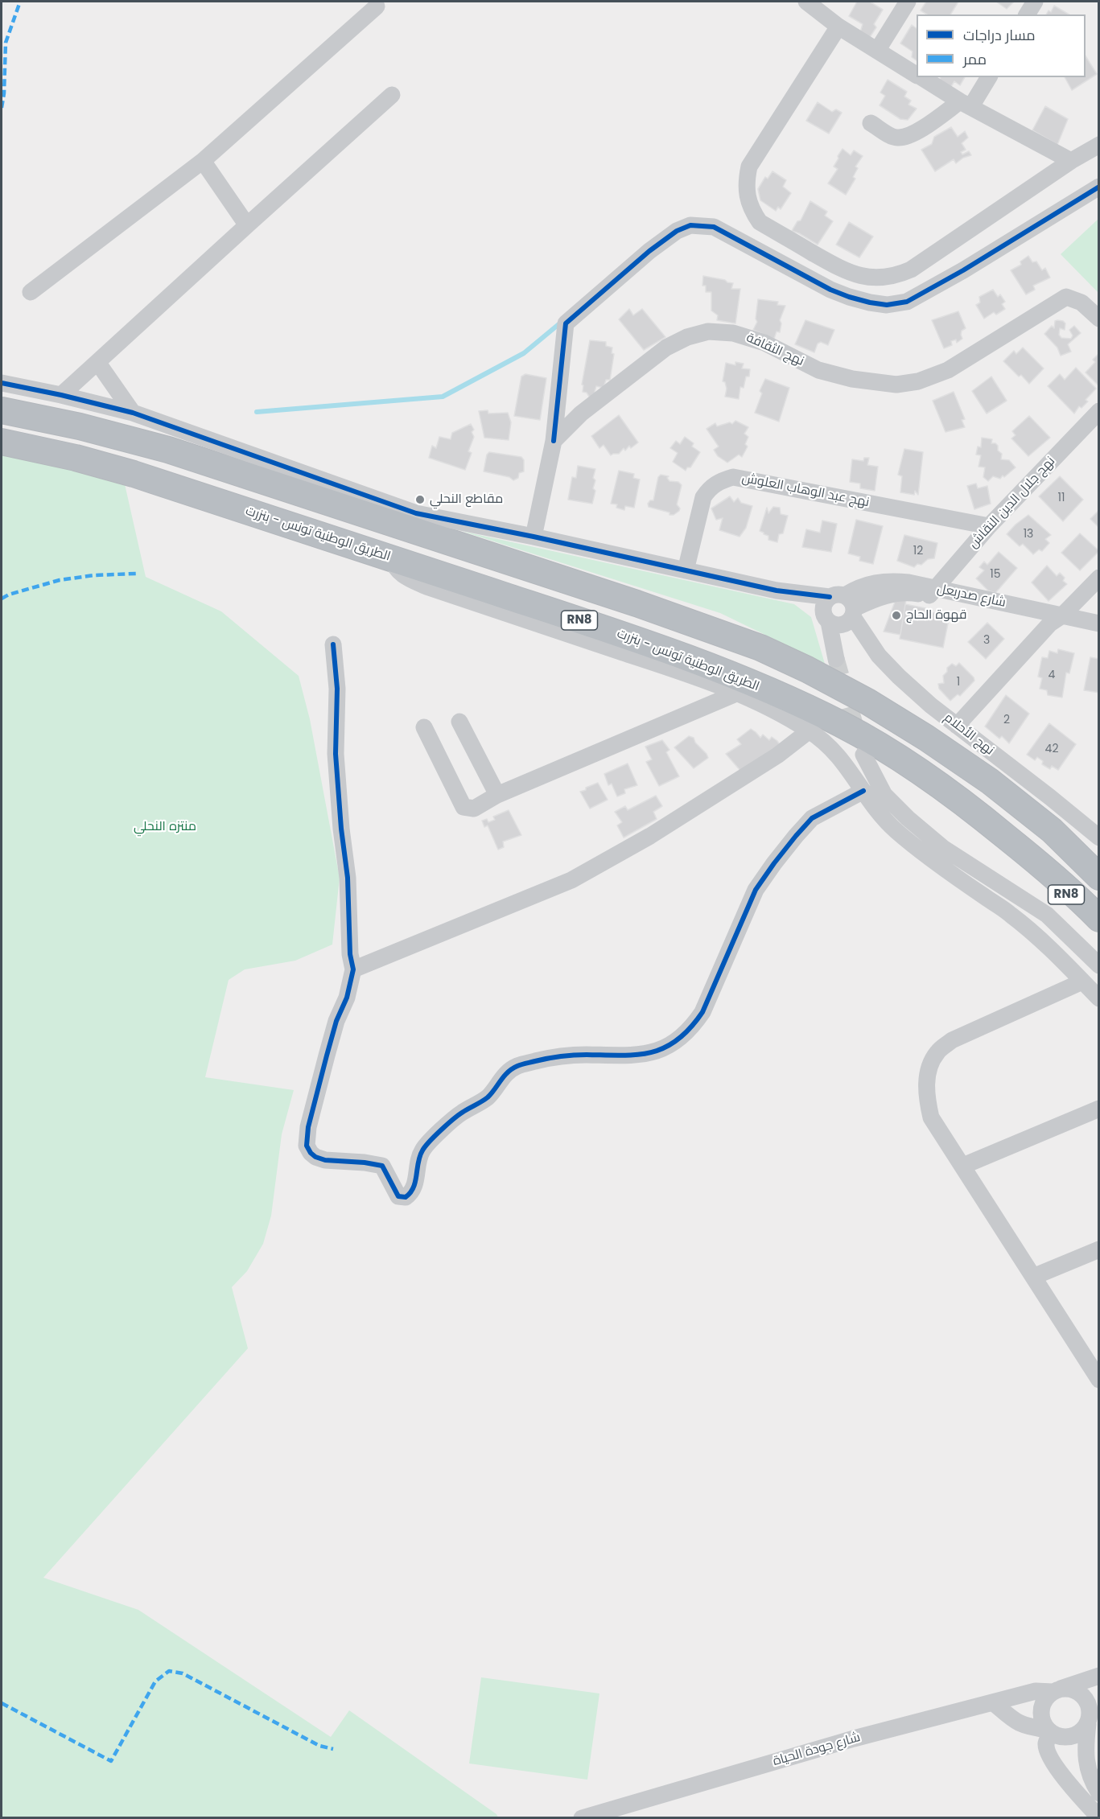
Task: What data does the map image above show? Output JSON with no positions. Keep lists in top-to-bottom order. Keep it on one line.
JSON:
{"streets":{"highway":["الطريق الوطنية تونس - بنزرت","RN8"],"street":["نهج الثقافة","نهج عبد الوهاب العلوش","نهج جلال الدين النقاش","شارع صدربعل","نهج الأحلام","شارع جودة الحياة"]},"crossings":[["نهج عبد الوهاب العلوش","نهج جلال الدين النقاش"],["نهج جلال الدين النقاش","شارع صدربعل"],["الطريق الوطنية تونس - بنزرت","RN8"],["شارع صدربعل","نهج الأحلام"]],"parks":["منتزه النحلي"],"places":["مقاطع النحلي","قهوة الحاج"],"house_numbers":["11","13","12","15","3","4","1","2","42"],"legend":["مسار دراجات","ممر"]}
